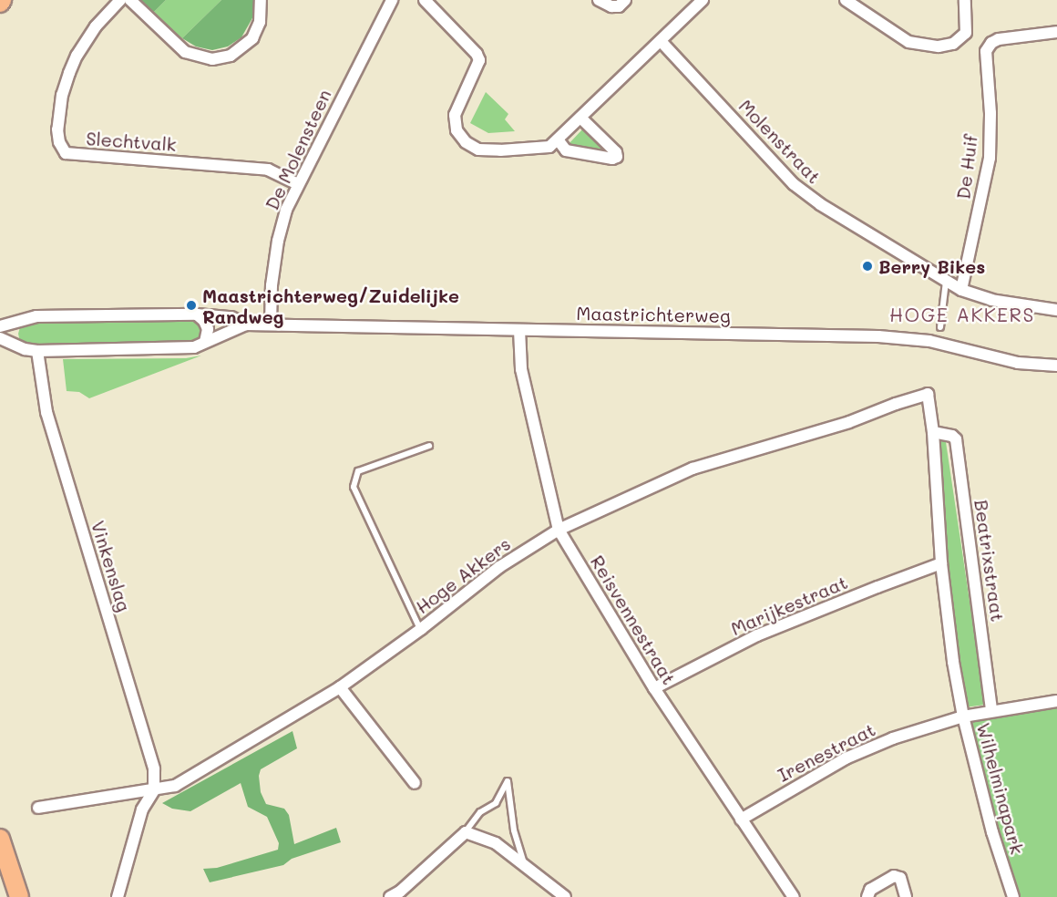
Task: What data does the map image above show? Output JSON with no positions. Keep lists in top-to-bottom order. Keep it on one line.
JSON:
{"streets":{"street":["Slechtvalk","Molenstraat","De Molensteen","De Huif","Maastrichterweg","Beatrixstraat","Vinkenslag","Hoge Akkers","Marijkestraat","Reisvennestraat","Irenestraat","Wilhelminapark"]},"crossings":[["Slechtvalk","De Molensteen"],["Molenstraat","De Huif"],["De Molensteen","Maastrichterweg"],["Maastrichterweg","Vinkenslag"],["Maastrichterweg","Reisvennestraat"],["Beatrixstraat","Hoge Akkers"],["Beatrixstraat","Wilhelminapark"],["Vinkenslag","Hoge Akkers"],["Hoge Akkers","Reisvennestraat"],["Marijkestraat","Reisvennestraat"],["Reisvennestraat","Irenestraat"],["Irenestraat","Wilhelminapark"]],"districts":["HOGE AKKERS"],"places":["Berry Bikes","Maastrichterweg/Zuidelijke Randweg"]}
